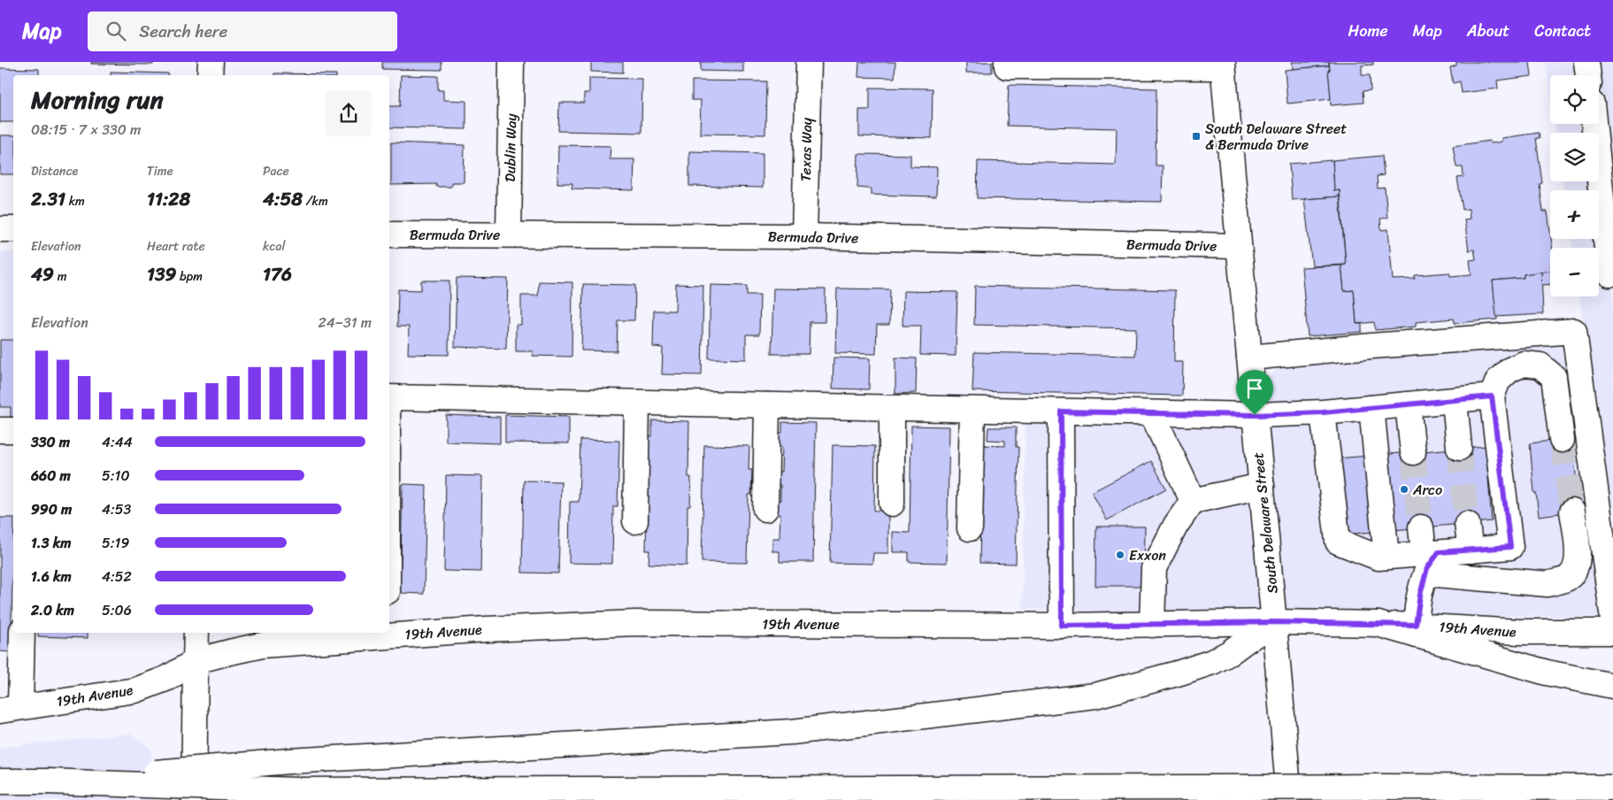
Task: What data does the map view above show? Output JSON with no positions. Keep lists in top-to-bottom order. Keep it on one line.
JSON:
{"streets":{"main road":["Dublin Way","Texas Way","Bermuda Drive","South Delaware Street","19th Avenue"]},"crossings":[["Dublin Way","Bermuda Drive"],["Texas Way","Bermuda Drive"],["Bermuda Drive","South Delaware Street"],["South Delaware Street","19th Avenue"]],"places":{"transit":["South Delaware Street & Bermuda Drive"],"other":["Arco","Exxon"]},"page":{"header":"Map","search":"Search here","nav":["Home","Map","About","Contact"],"map_buttons":["+","−"],"heading":["Morning run","08:15 · 7 × 330 m"],"stats":[["Distance","2.31 km"],["Time","11:28"],["Pace","4:58 /km"],["Elevation","49 m"],["Heart rate","139 bpm"],["kcal","176"]],"chart":["Elevation","24–31 m"],"list":[{"name":"330 m","note":"4:44"},{"name":"660 m","note":"5:10"},{"name":"990 m","note":"4:53"},{"name":"1.3 km","note":"5:19"},{"name":"1.6 km","note":"4:52"},{"name":"2.0 km","note":"5:06"}]}}
